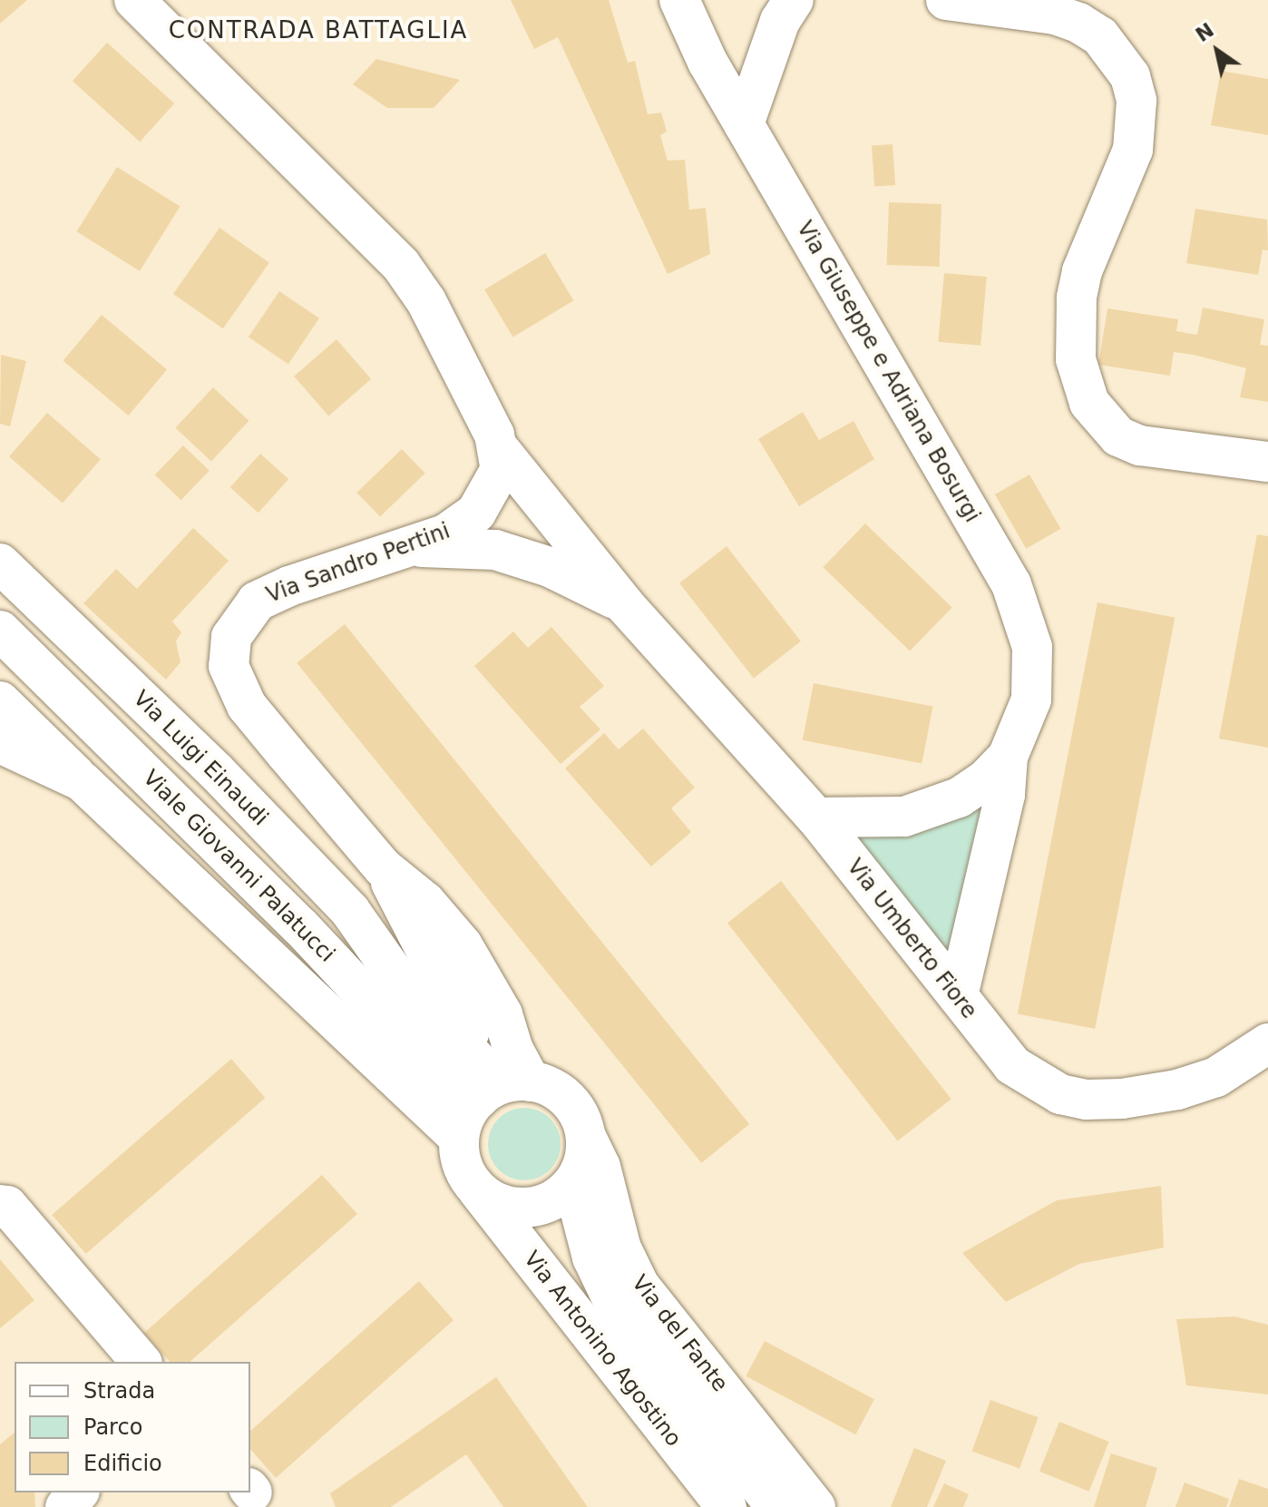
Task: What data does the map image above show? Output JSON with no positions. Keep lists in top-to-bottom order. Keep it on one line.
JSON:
{"streets":{"street":["Via Giuseppe e Adriana Bosurgi","Via Sandro Pertini","Via Luigi Einaudi","Viale Giovanni Palatucci","Via Umberto Fiore","Via del Fante","Via Antonino Agostino"]},"crossings":[["Via Giuseppe e Adriana Bosurgi","Via Umberto Fiore"],["Via Sandro Pertini","Via Umberto Fiore"],["Via Luigi Einaudi","Viale Giovanni Palatucci"],["Via Luigi Einaudi","Via del Fante"],["Via Luigi Einaudi","Via Antonino Agostino"],["Viale Giovanni Palatucci","Via del Fante"],["Viale Giovanni Palatucci","Via Antonino Agostino"],["Via del Fante","Via Antonino Agostino"]],"districts":["CONTRADA BATTAGLIA"],"legend":["Strada","Parco","Edificio"],"north":"top left"}
